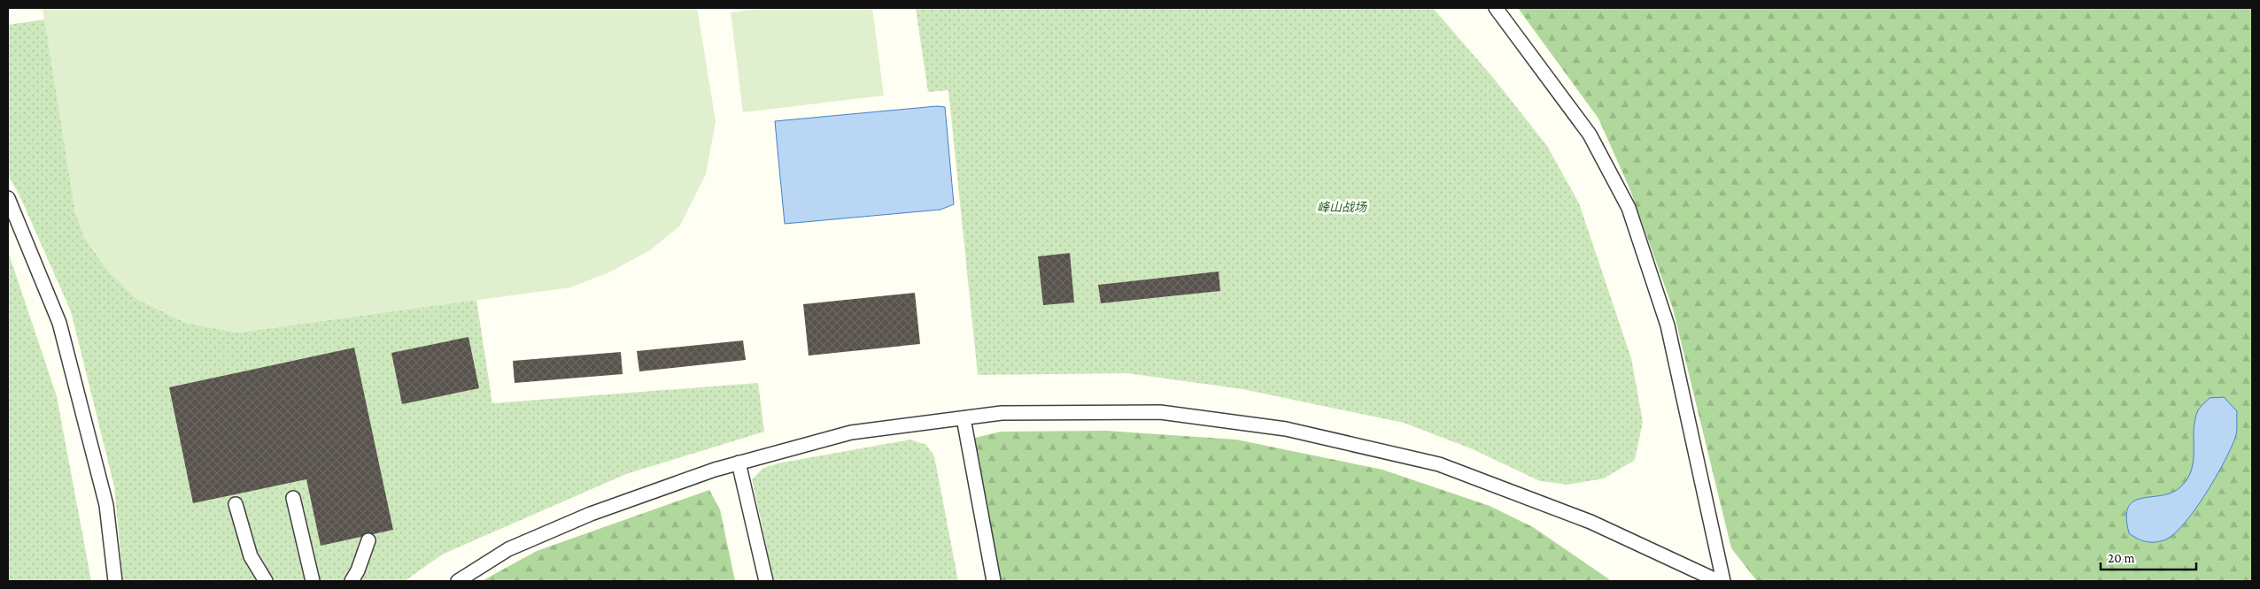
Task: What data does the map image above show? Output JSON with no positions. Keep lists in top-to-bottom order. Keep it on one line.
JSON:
{"parks":["峰山战场"],"scale_bar":"20 m"}
